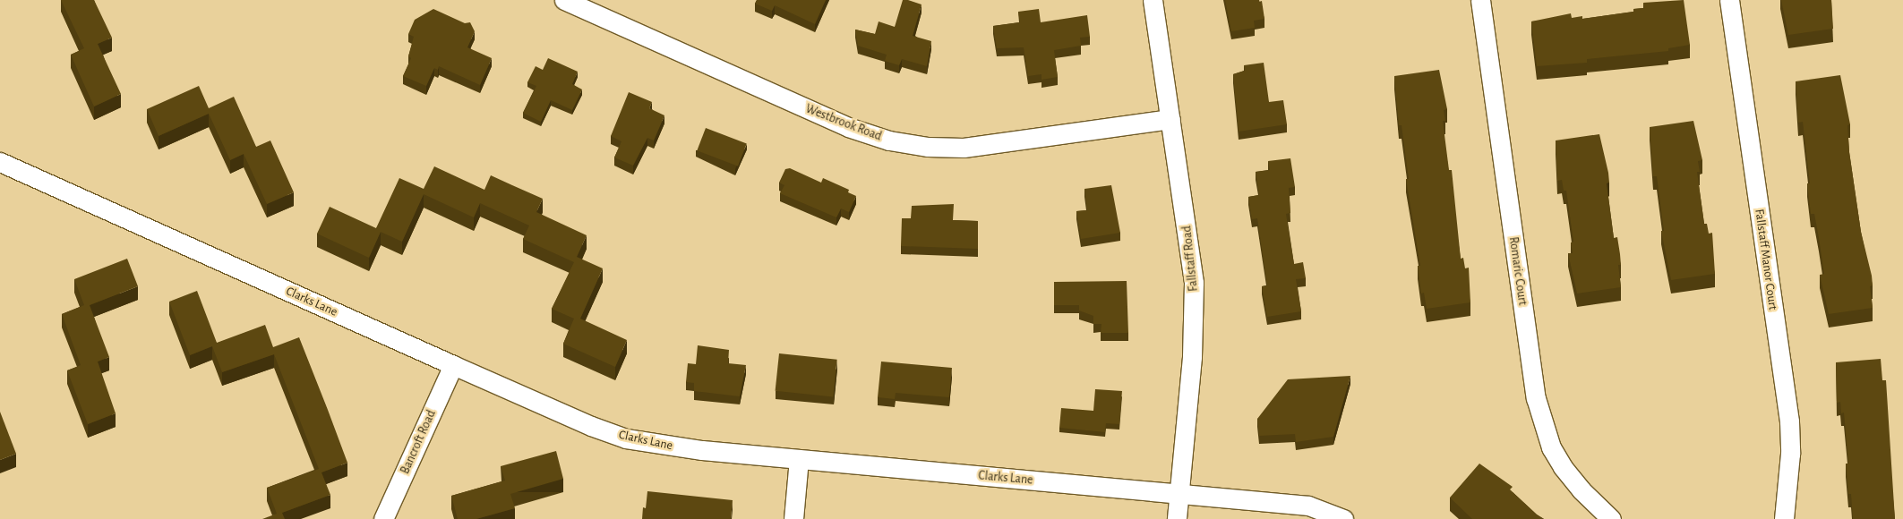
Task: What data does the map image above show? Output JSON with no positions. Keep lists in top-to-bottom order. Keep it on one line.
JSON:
{"streets":{"street":["Westbrook Road","Fallstaff Road","Fallstaff Manor Court","Romaric Court","Clarks Lane","Bancroft Road"]},"crossings":[["Westbrook Road","Fallstaff Road"],["Fallstaff Road","Clarks Lane"],["Clarks Lane","Bancroft Road"]]}
